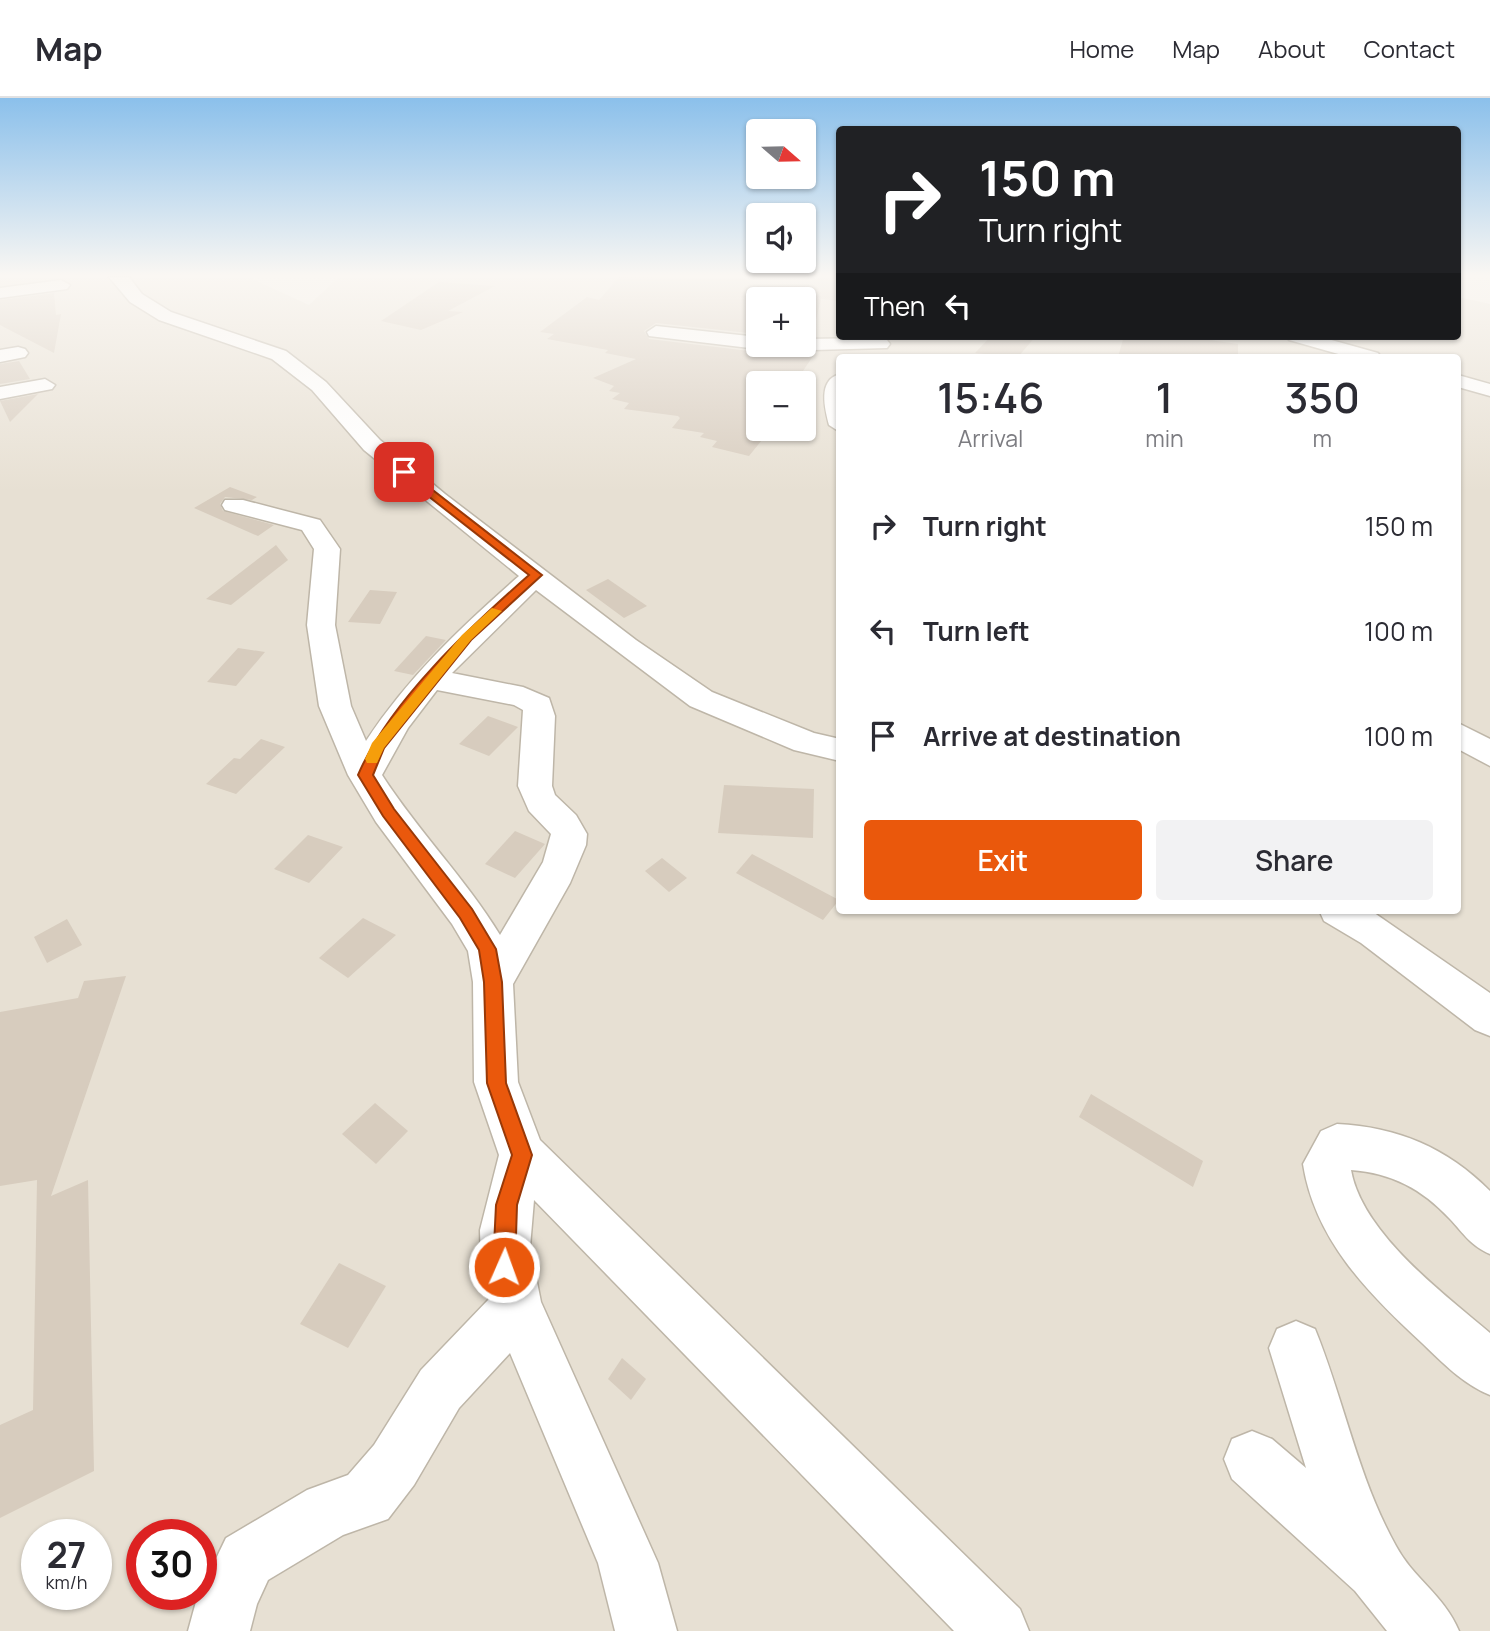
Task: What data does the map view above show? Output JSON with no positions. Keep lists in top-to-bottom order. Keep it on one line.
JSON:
{"north":"right","page":{"header":"Map","nav":["Home","Map","About","Contact"],"map_buttons":["+","−"],"turn":["150 m","Turn right"],"then":"Then","eta":["15:46","Arrival","1","min","350","m"],"list":[{"name":"Turn right","value":"150 m"},{"name":"Turn left","value":"100 m"},{"name":"Arrive at destination","value":"100 m"}],"buttons":["Exit","Share"],"speed":"27 km/h","limit":"30"}}
